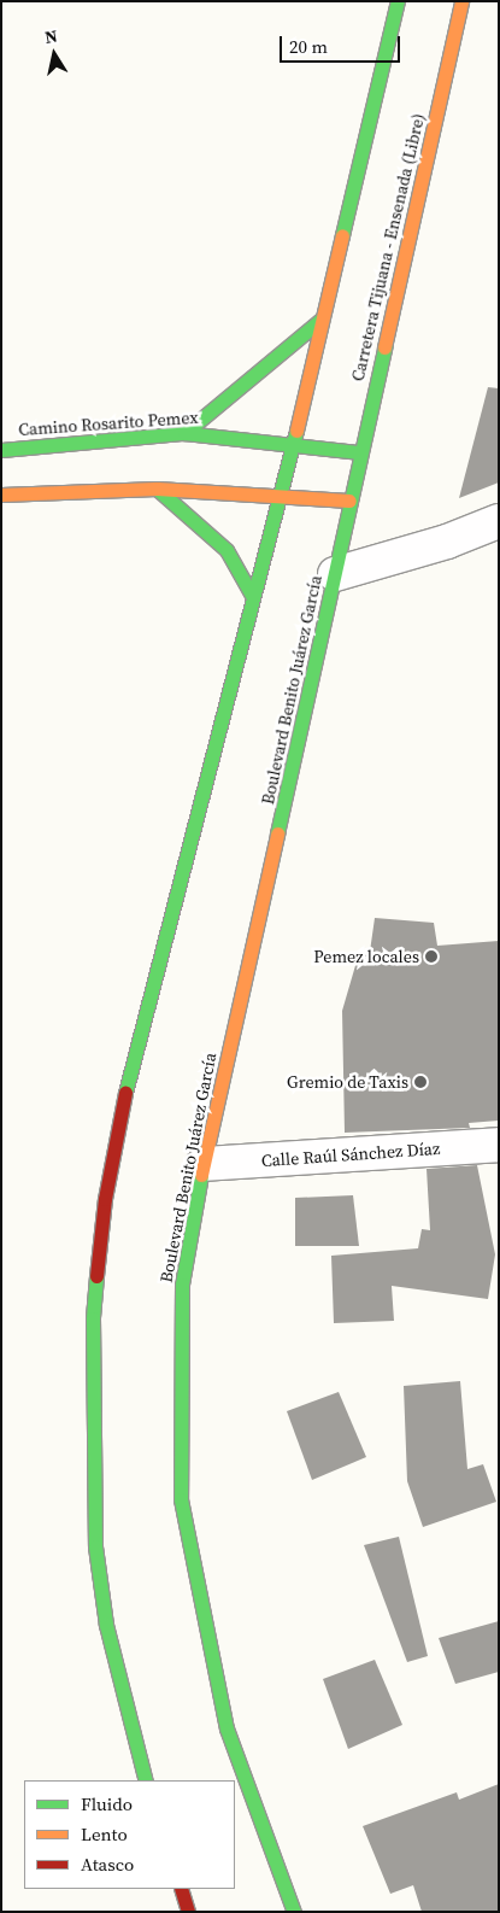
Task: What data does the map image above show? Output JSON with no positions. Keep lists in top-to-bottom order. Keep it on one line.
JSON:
{"streets":{"main road":["Carretera Tijuana - Ensenada (Libre)","Camino Rosarito Pemex","Boulevard Benito Juárez García"],"street":["Calle Raúl Sánchez Díaz"]},"crossings":[["Carretera Tijuana - Ensenada (Libre)","Camino Rosarito Pemex"],["Carretera Tijuana - Ensenada (Libre)","Boulevard Benito Juárez García"],["Boulevard Benito Juárez García","Calle Raúl Sánchez Díaz"]],"places":["Pemez locales","Gremio de Taxis"],"legend":["Fluido","Lento","Atasco"],"scale_bar":"20 m","north":"top"}
